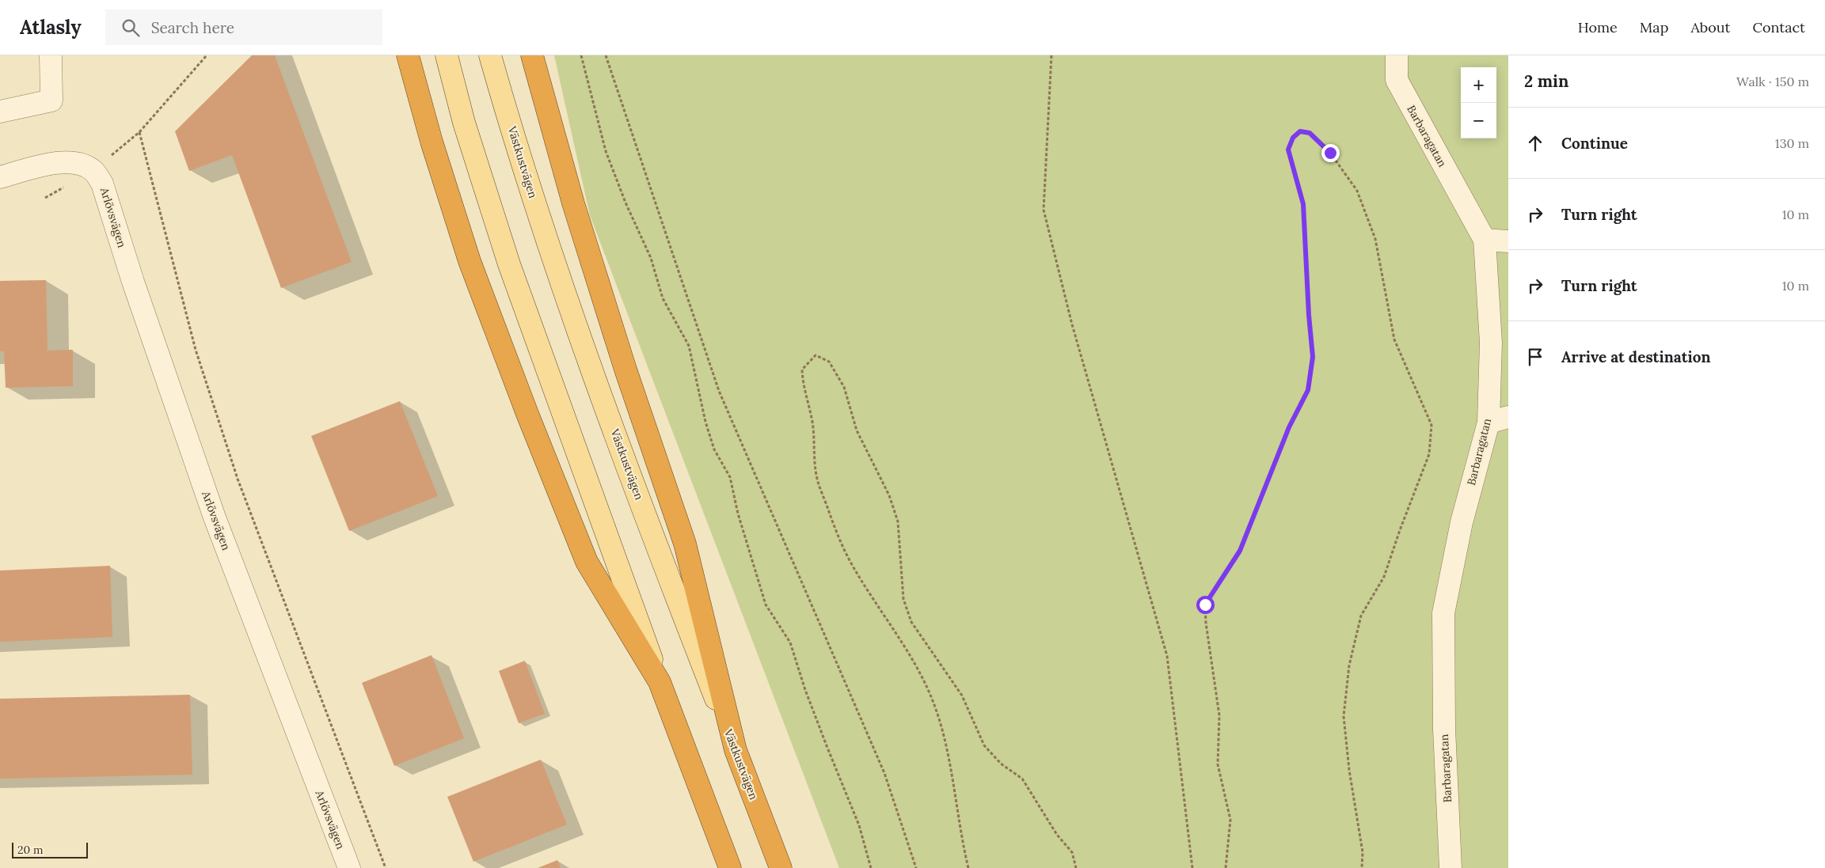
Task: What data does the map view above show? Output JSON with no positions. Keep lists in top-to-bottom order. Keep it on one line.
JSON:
{"streets":{"highway":["Västkustvägen"],"street":["Barbaragatan","Arlövsvägen"]},"scale_bar":"20 m","page":{"header":"Atlasly","search":"Search here","nav":["Home","Map","About","Contact"],"heading":["2 min","Walk · 150 m"],"map_buttons":["+","−"],"list":[["Continue","130 m"],["Turn right","10 m"],["Turn right","10 m"],"Arrive at destination"],"scale":"20 m"}}
